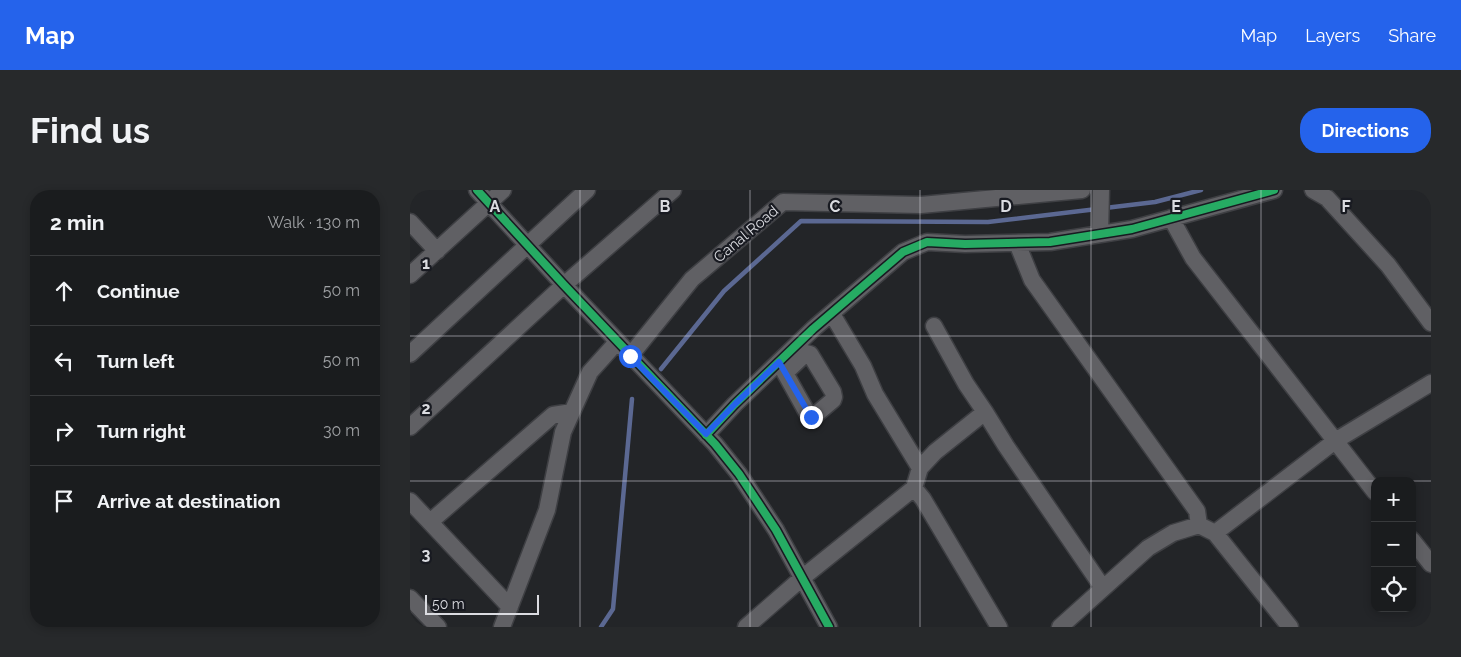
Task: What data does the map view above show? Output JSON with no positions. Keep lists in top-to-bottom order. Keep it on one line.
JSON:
{"streets":{"street":["Canal Road"]},"scale_bar":"50 m","page":{"header":"Map","nav":["Map","Layers","Share"],"buttons":"Directions","title":"Find us","heading":["2 min","Walk · 130 m"],"list":[["Continue","50 m"],["Turn left","50 m"],["Turn right","30 m"],"Arrive at destination"],"map_buttons":["+","−"],"scale":"50 m"},"grid":{"columns":["A","B","C","D","E","F"],"rows":["1","2","3"]}}
